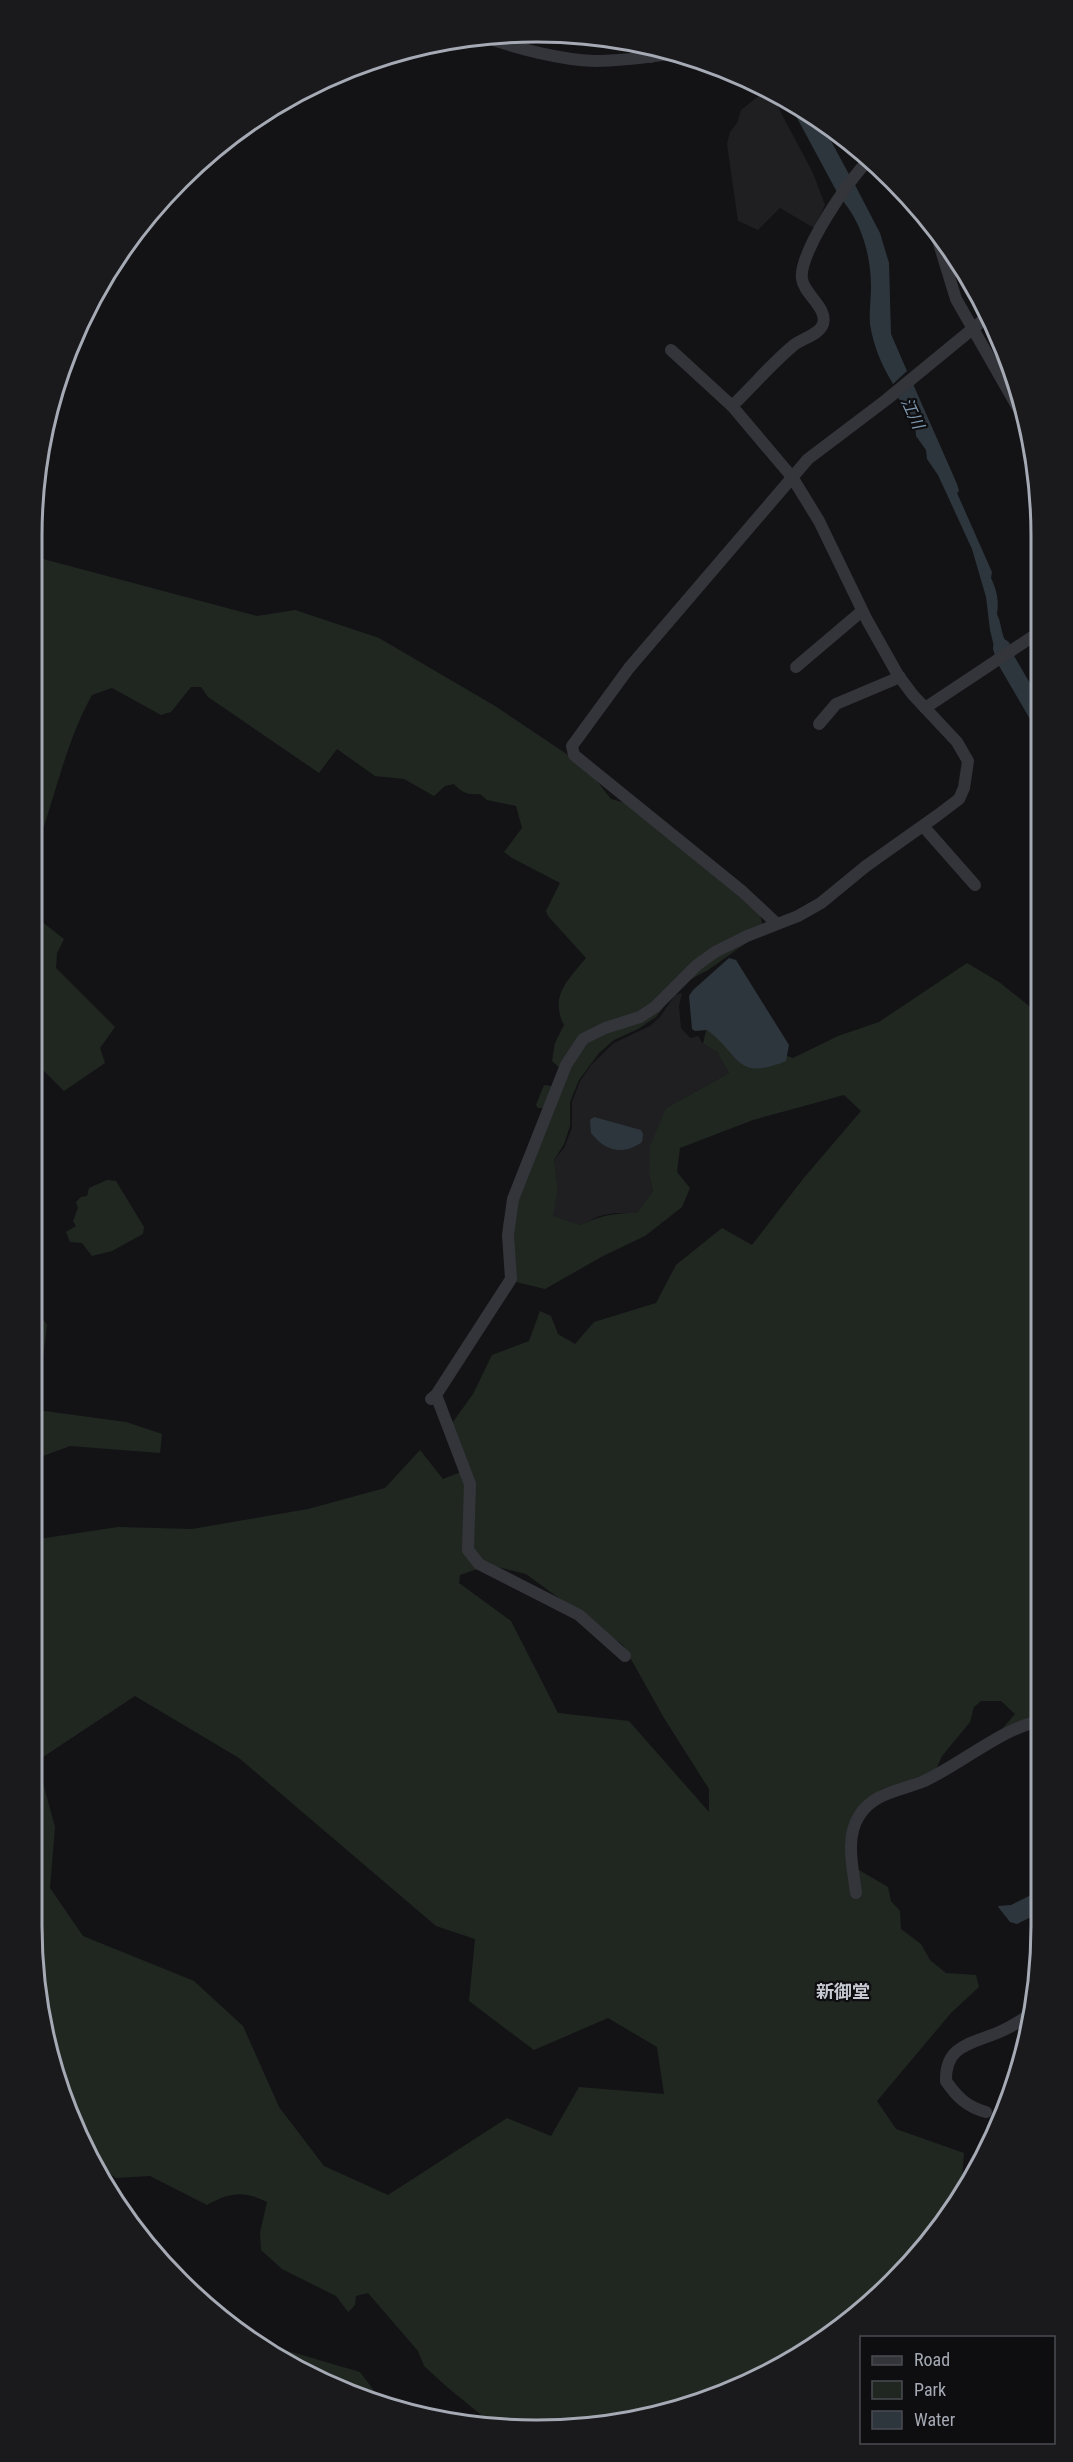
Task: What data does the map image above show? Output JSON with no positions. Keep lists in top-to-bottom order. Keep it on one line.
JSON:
{"districts":["新御堂"],"water":["江川"],"legend":["Road","Park","Water"]}
